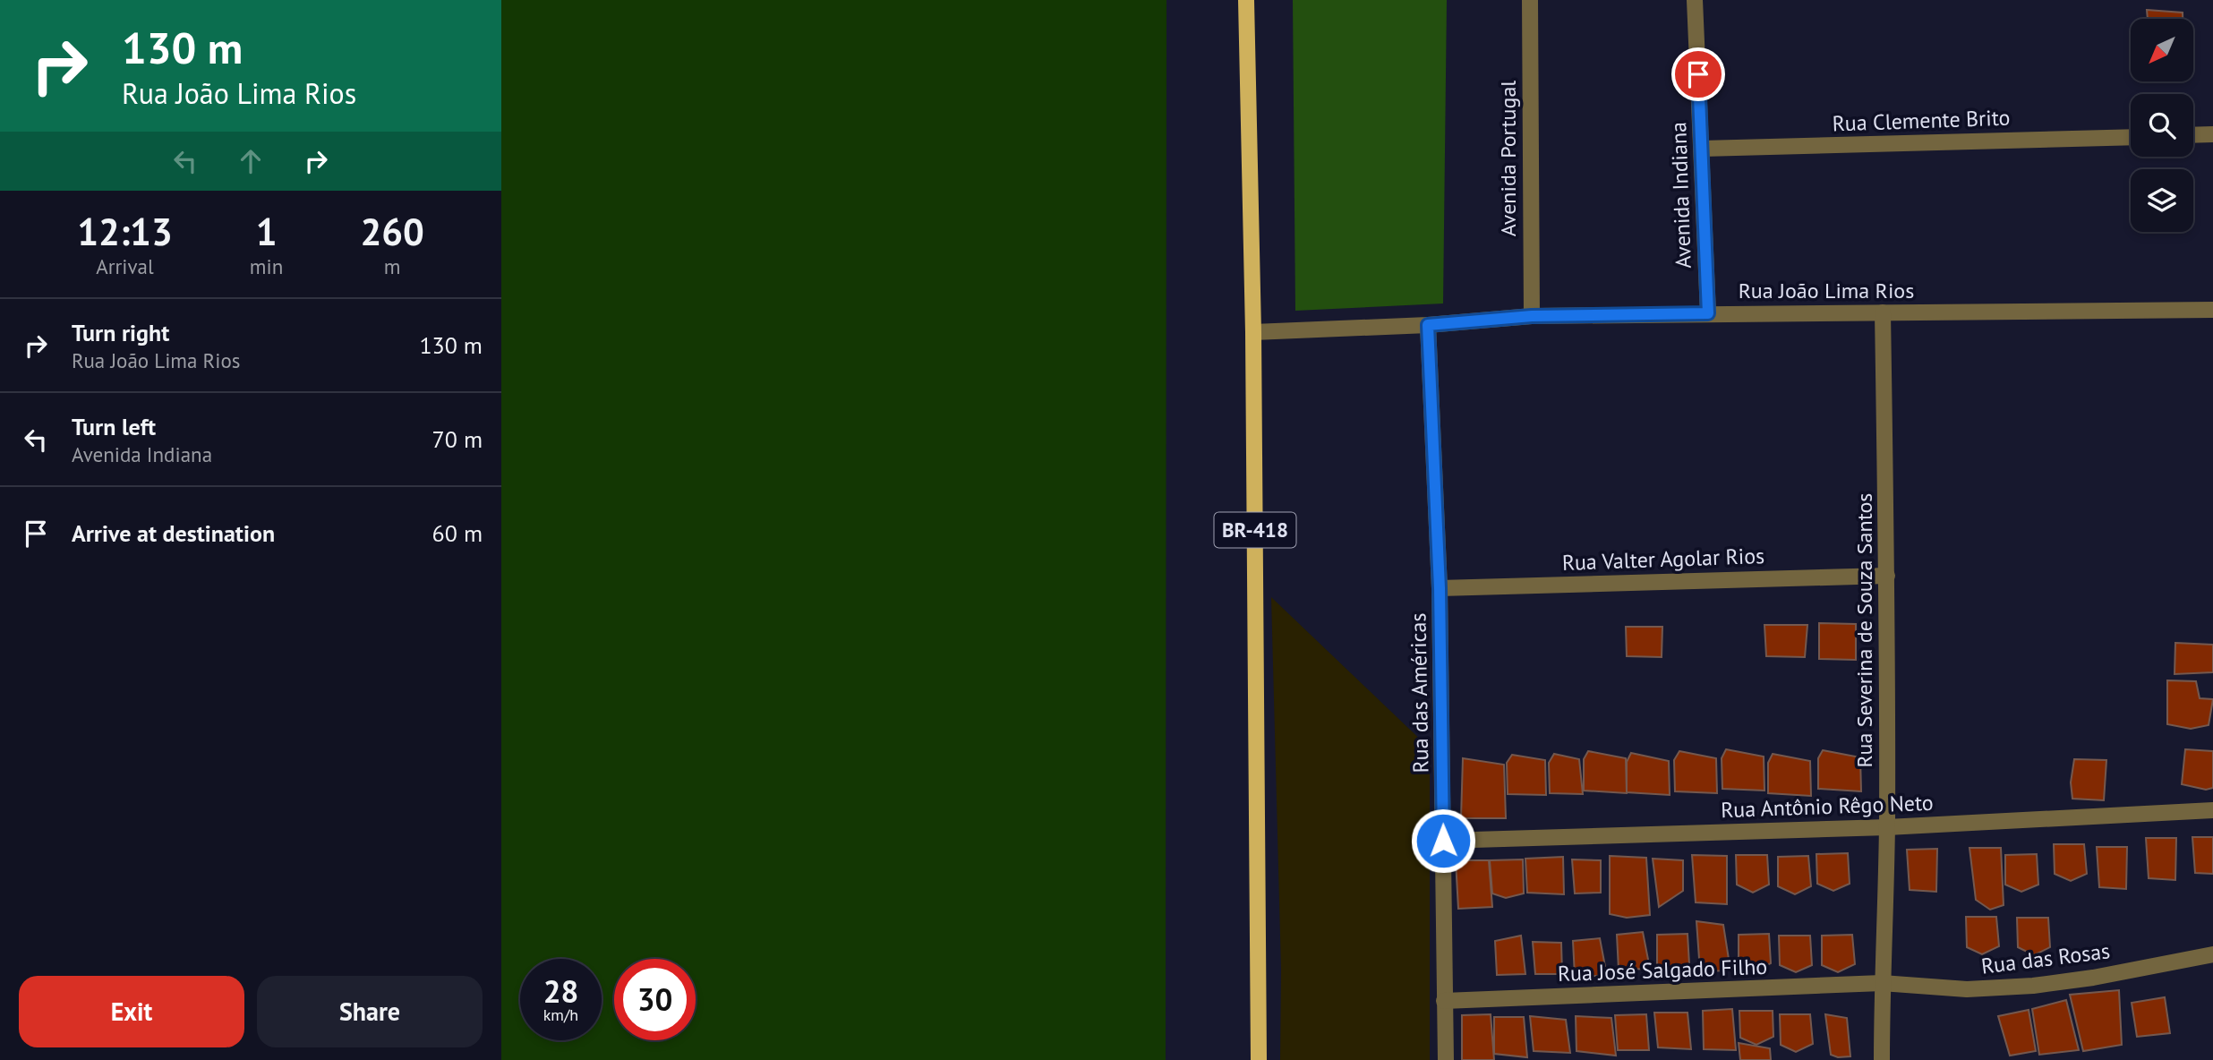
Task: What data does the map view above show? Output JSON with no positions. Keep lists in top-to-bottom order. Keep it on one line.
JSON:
{"streets":{"main road":["BR-418"],"street":["Rua Clemente Brito","Avenida Portugal","Avenida Indiana","Rua João Lima Rios","Rua Valter Agolar Rios","Rua Severina de Souza Santos","Rua das Américas","Rua Antônio Rêgo Neto","Rua das Rosas","Rua José Salgado Filho"]},"crossings":[["Rua Clemente Brito","Avenida Indiana"],["Avenida Portugal","Rua João Lima Rios"],["Avenida Indiana","Rua João Lima Rios"],["Rua João Lima Rios","BR-418"],["Rua João Lima Rios","Rua Severina de Souza Santos"],["Rua João Lima Rios","Rua das Américas"],["Rua Valter Agolar Rios","Rua Severina de Souza Santos"],["Rua Valter Agolar Rios","Rua das Américas"],["Rua Severina de Souza Santos","Rua Antônio Rêgo Neto"],["Rua Severina de Souza Santos","Rua das Rosas"],["Rua Severina de Souza Santos","Rua José Salgado Filho"],["Rua das Américas","Rua Antônio Rêgo Neto"],["Rua das Américas","Rua José Salgado Filho"],["Rua das Rosas","Rua José Salgado Filho"]],"north":"bottom left","page":{"turn":["130 m","Rua João Lima Rios"],"eta":["12:13","Arrival","1","min","260","m"],"list":[{"name":"Turn right","note":"Rua João Lima Rios","value":"130 m"},{"name":"Turn left","note":"Avenida Indiana","value":"70 m"},{"name":"Arrive at destination","value":"60 m"}],"speed":"28 km/h","limit":"30","buttons":["Exit","Share"]}}
